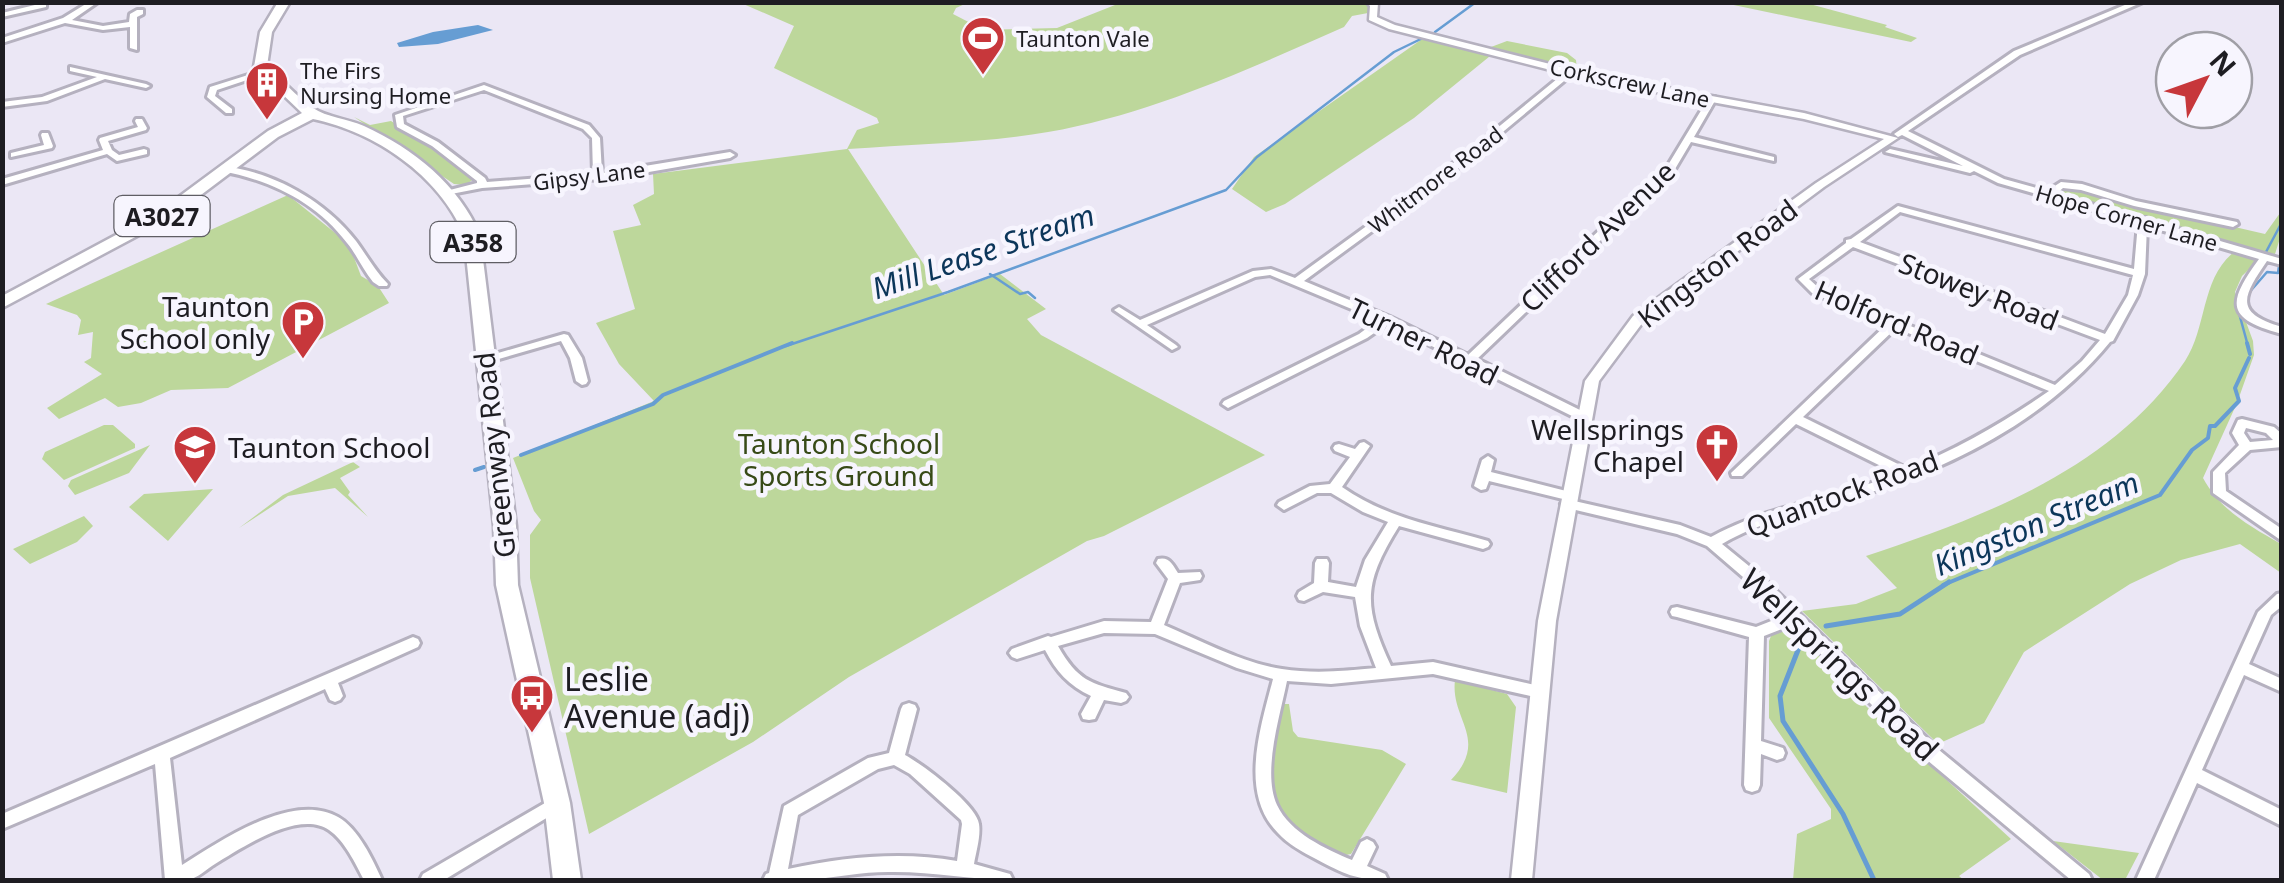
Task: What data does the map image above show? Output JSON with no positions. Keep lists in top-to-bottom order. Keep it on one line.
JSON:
{"streets":{"main road":["A3027","A358","Greenway Road"],"street":["Corkscrew Lane","Gipsy Lane","Whitmore Road","Hope Corner Lane","Clifford Avenue","Kingston Road","Stowey Road","Holford Road","Turner Road","Quantock Road","Wellsprings Road"]},"crossings":[["Corkscrew Lane","Whitmore Road"],["Corkscrew Lane","Hope Corner Lane"],["Corkscrew Lane","Clifford Avenue"],["Corkscrew Lane","Kingston Road"],["Gipsy Lane","Greenway Road"],["Whitmore Road","Turner Road"],["A3027","A358"],["A3027","Greenway Road"],["Hope Corner Lane","Kingston Road"],["Hope Corner Lane","Quantock Road"],["Clifford Avenue","Turner Road"],["A358","Greenway Road"],["Kingston Road","Turner Road"],["Kingston Road","Wellsprings Road"],["Stowey Road","Holford Road"],["Stowey Road","Quantock Road"],["Holford Road","Quantock Road"],["Quantock Road","Wellsprings Road"]],"water":["Mill Lease Stream","Kingston Stream"],"parks":["Taunton School Sports Ground"],"places":{"sports":["Taunton Vale"],"building":["The Firs Nursing Home"],"parking":["Taunton School only"],"church":["Wellsprings Chapel"],"school or university":["Taunton School"],"bus stop":["Leslie Avenue (adj)"]},"north":"top right"}
